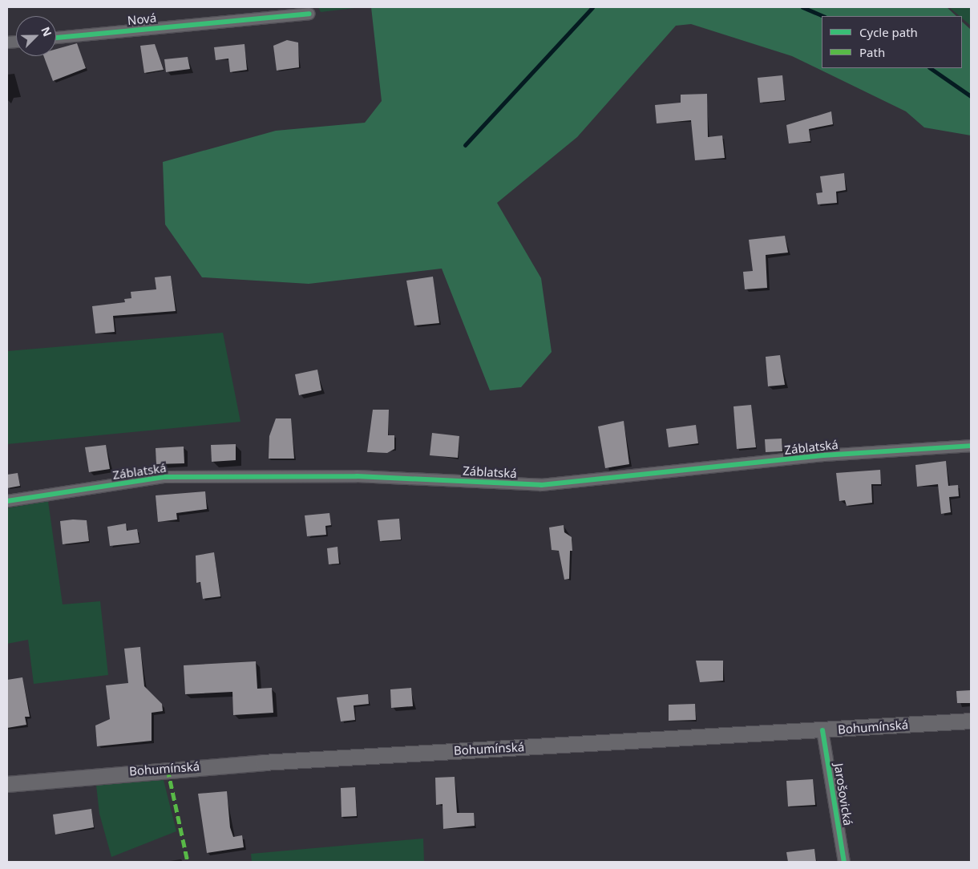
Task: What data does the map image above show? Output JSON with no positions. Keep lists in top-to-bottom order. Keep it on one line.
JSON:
{"streets":{"main road":["Bohumínská"],"street":["Nová","Záblatská","Jarošovická"]},"crossings":[["Bohumínská","Jarošovická"]],"legend":["Cycle path","Path"],"north":"top right"}
